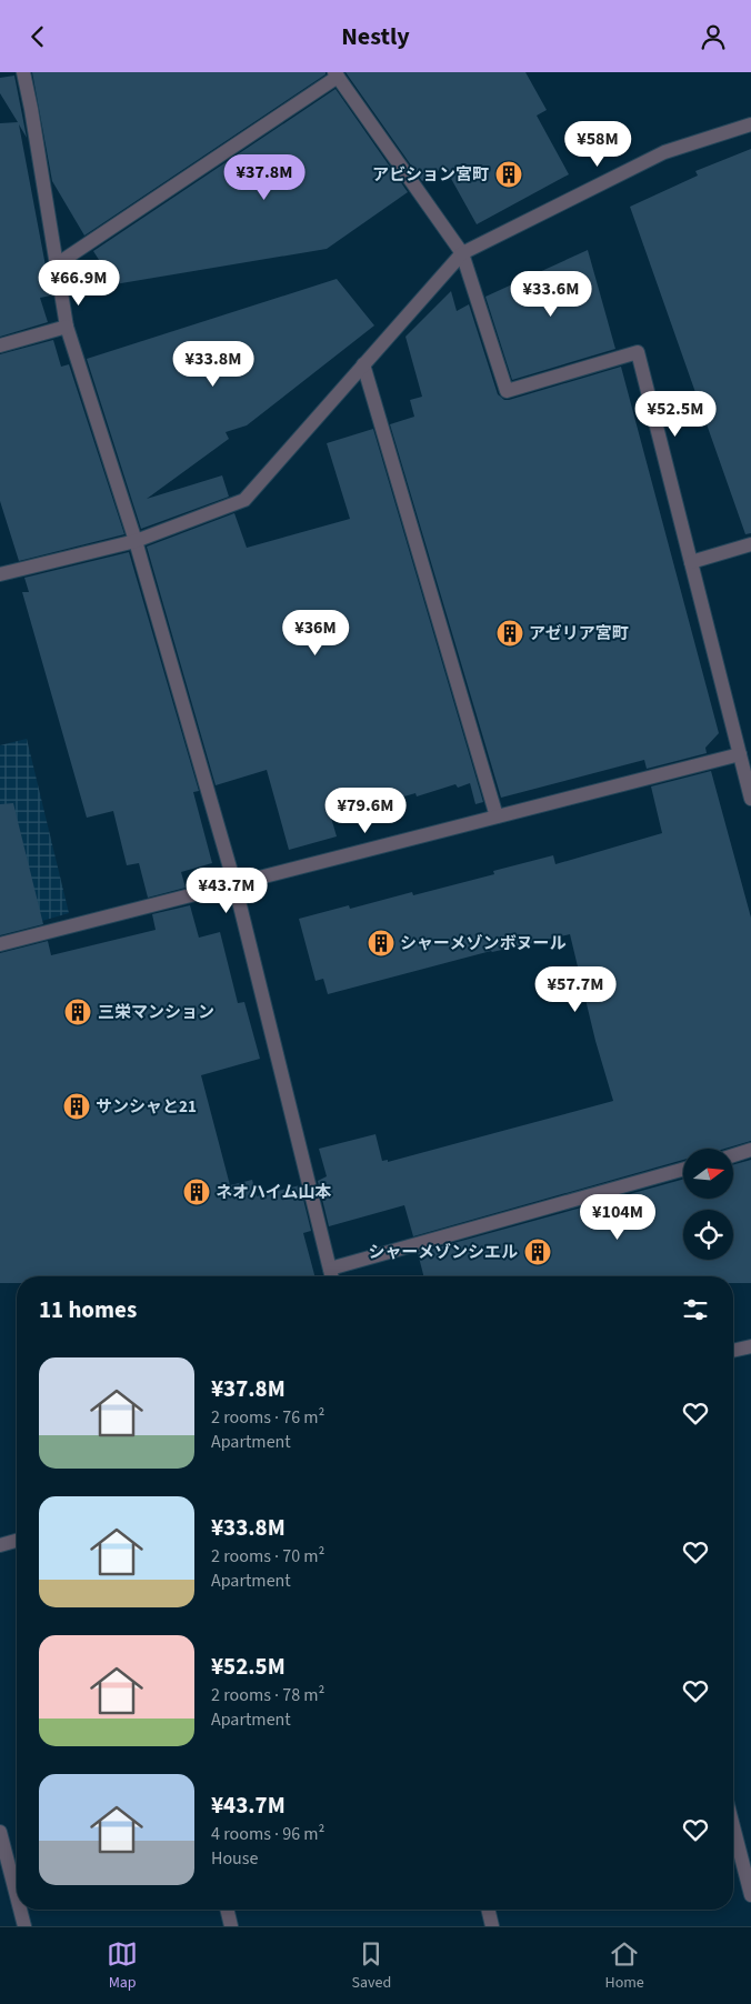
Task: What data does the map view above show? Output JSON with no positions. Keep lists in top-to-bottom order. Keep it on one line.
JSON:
{"places":{"building":["アビション宮町","アゼリア宮町","シャーメゾンボヌール","三栄マンション","サンシャと21","ネオハイム山本","シャーメゾンシエル"]},"north":"right","page":{"header":"Nestly","price":["¥58M","¥37.8M","¥66.9M","¥33.6M","¥33.8M","¥52.5M","¥36M","¥79.6M","¥43.7M","¥57.7M","¥104M"],"heading":"11 homes","list":[{"name":"¥37.8M","note":"2 rooms · 76 m² · Apartment"},{"name":"¥33.8M","note":"2 rooms · 70 m² · Apartment"},{"name":"¥52.5M","note":"2 rooms · 78 m² · Apartment"},{"name":"¥43.7M","note":"4 rooms · 96 m² · House"}],"tabs":["Map","Saved","Home"]}}
